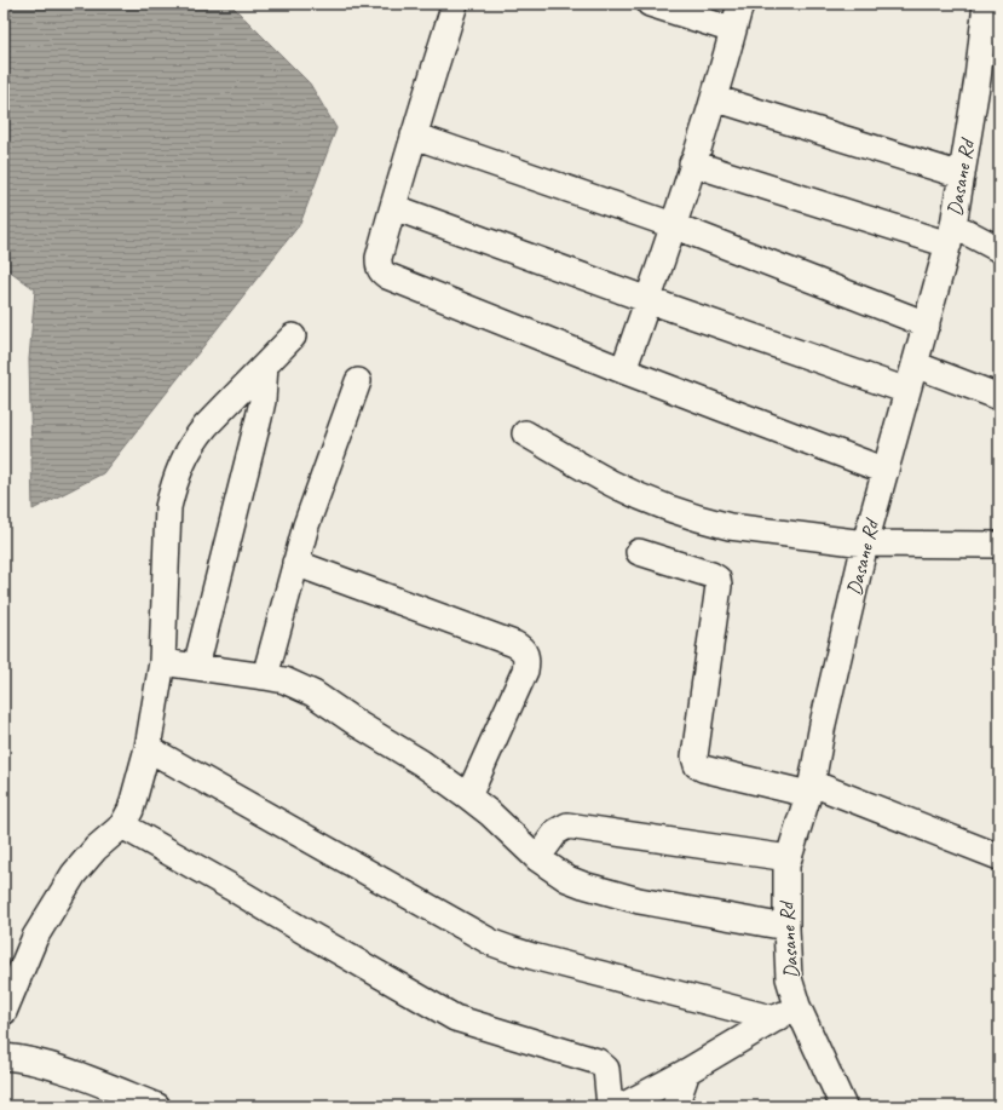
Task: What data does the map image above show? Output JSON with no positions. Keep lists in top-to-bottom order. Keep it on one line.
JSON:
{"streets":{"street":["Dasane Rd"]}}
